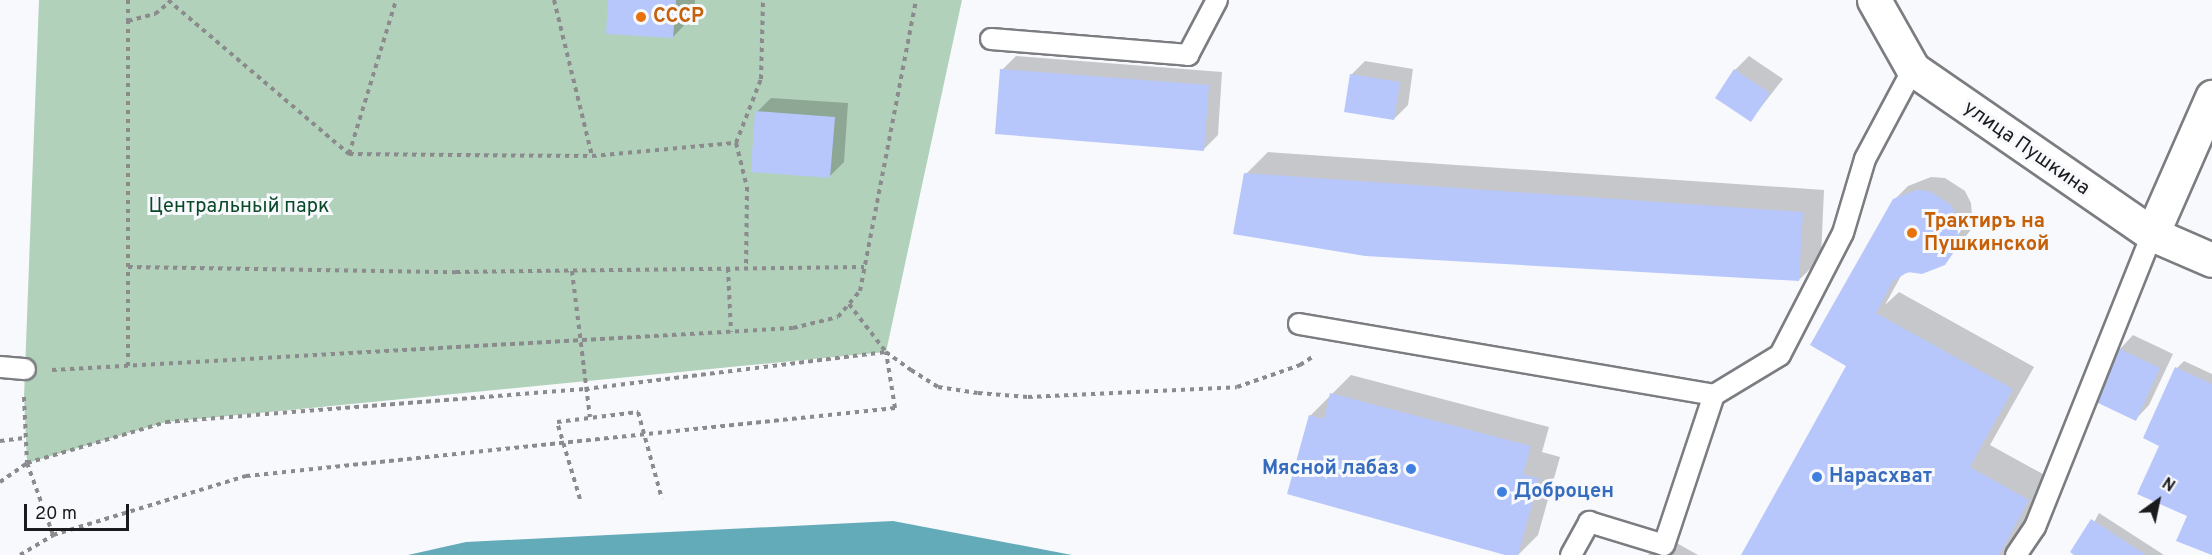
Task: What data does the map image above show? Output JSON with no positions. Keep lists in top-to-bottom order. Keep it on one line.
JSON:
{"streets":{"street":["улица Пушкина"]},"parks":["Центральный парк"],"places":["СССР","Трактиръ на Пушкинской","Мясной лабаз","Нарасхват","Доброцен"],"scale_bar":"20 m","north":"top right"}
